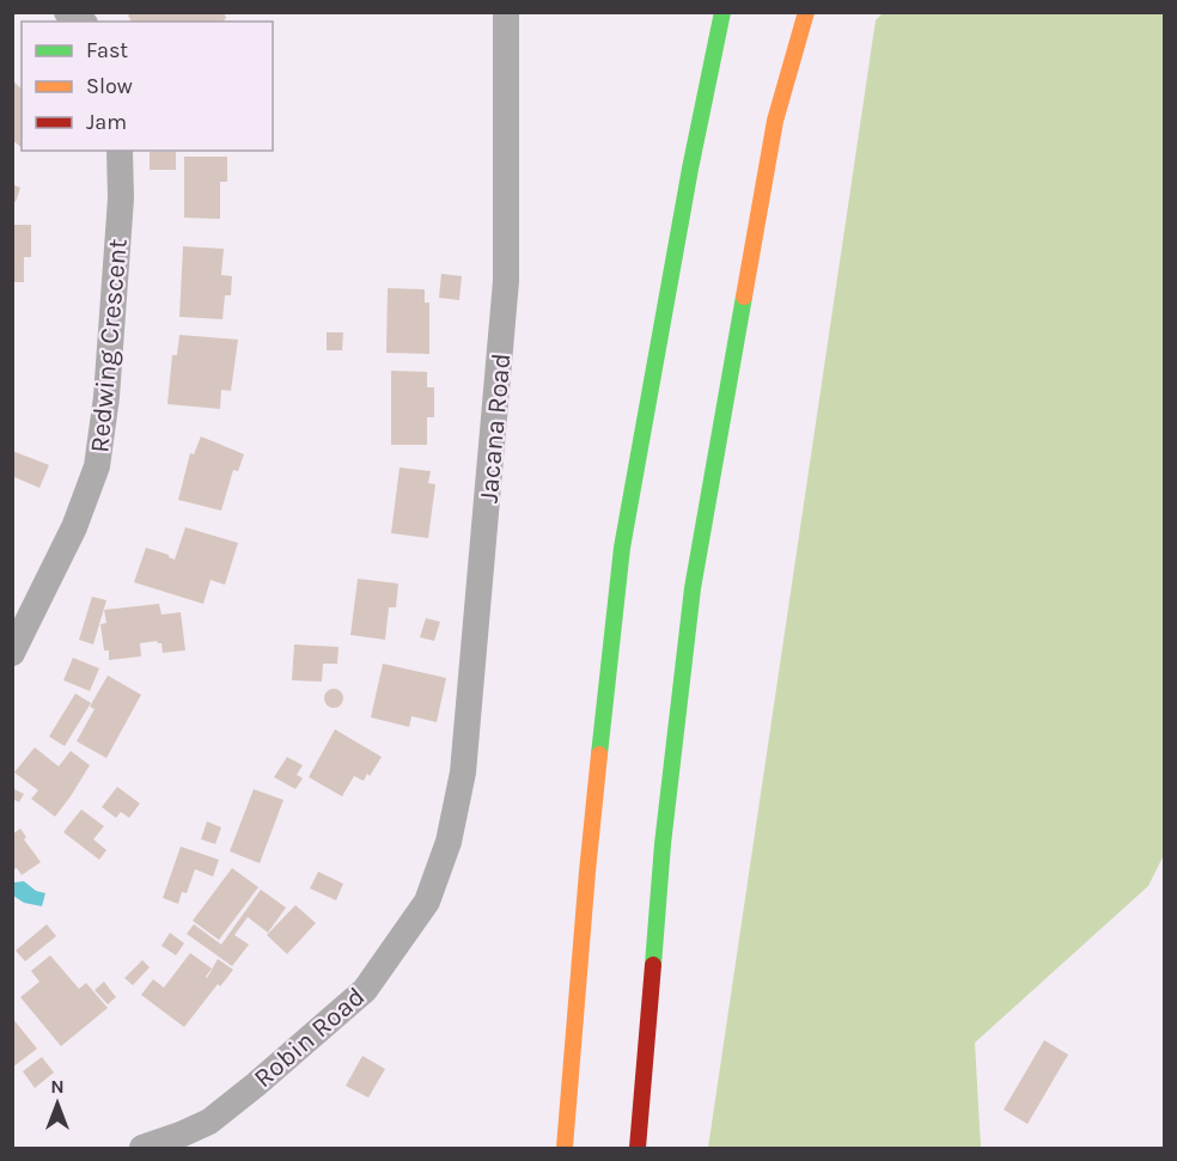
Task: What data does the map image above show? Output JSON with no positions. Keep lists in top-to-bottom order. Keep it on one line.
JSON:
{"streets":{"street":["Redwing Crescent","Jacana Road","Robin Road"]},"crossings":[["Jacana Road","Robin Road"]],"legend":["Fast","Slow","Jam"],"north":"top"}
